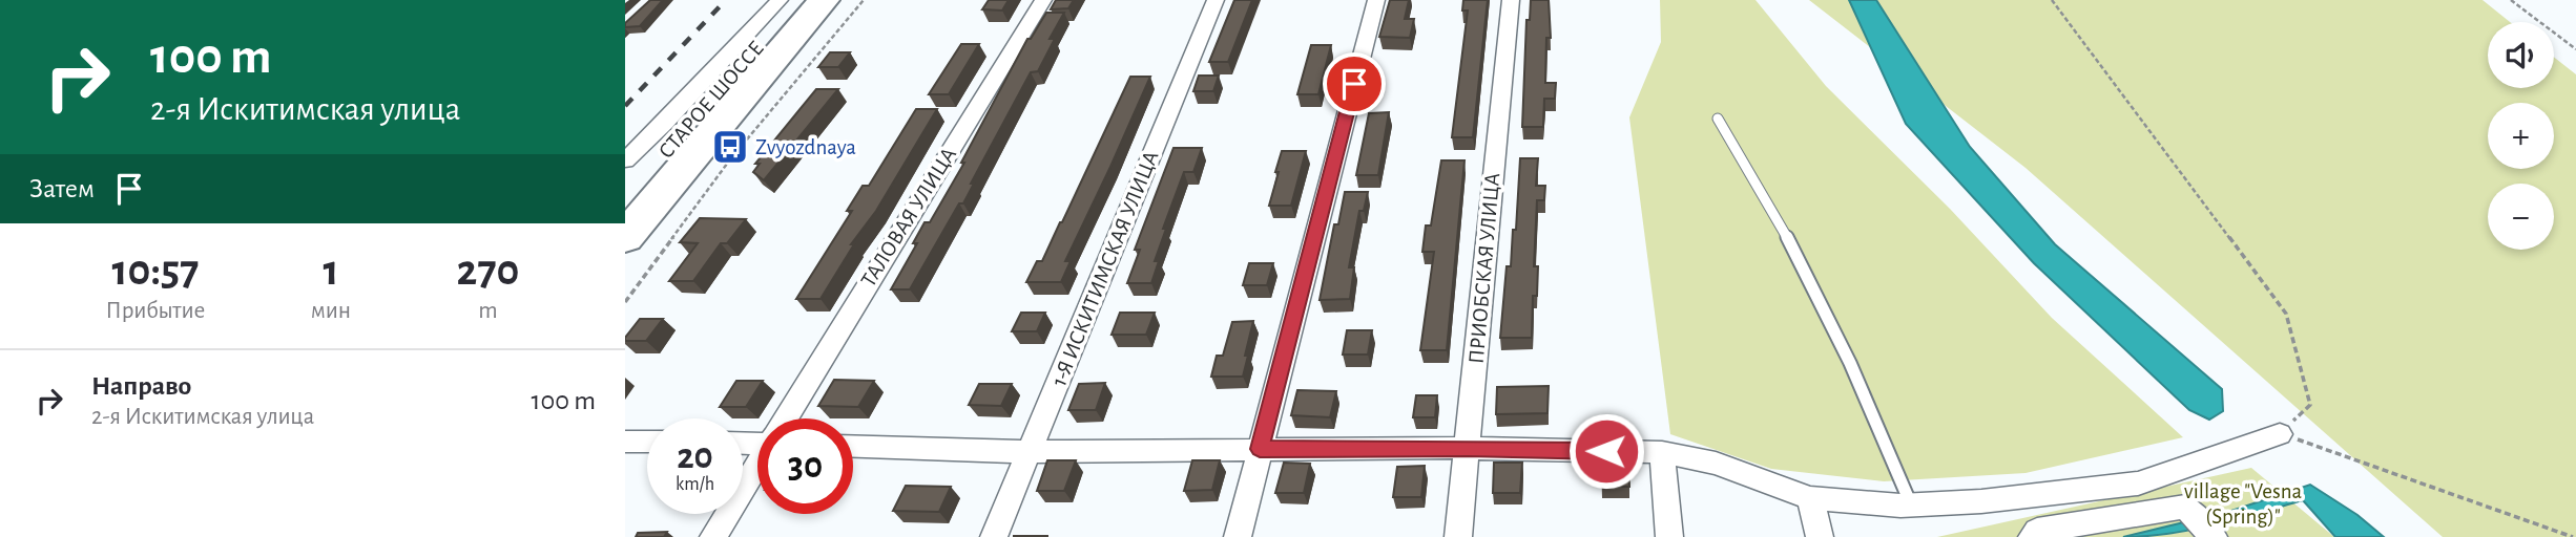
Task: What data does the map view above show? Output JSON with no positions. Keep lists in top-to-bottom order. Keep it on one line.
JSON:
{"streets":{"highway":["СТАРОЕ ШОССЕ"],"street":["ТАЛОВАЯ УЛИЦА","1-Я ИСКИТИМСКАЯ УЛИЦА","ПРИОБСКАЯ УЛИЦА"]},"parks":["village \"Vesna (Spring)\""],"places":{"bus stop":["Zvyozdnaya"]},"page":{"turn":["100 m","2-я Искитимская улица"],"map_buttons":["+","−"],"then":"Затем","eta":["10:57","Прибытие","1","мин","270","m"],"list":[{"name":"Направо","note":"2-я Искитимская улица","value":"100 m"}],"speed":"20 km/h","limit":"30"}}
